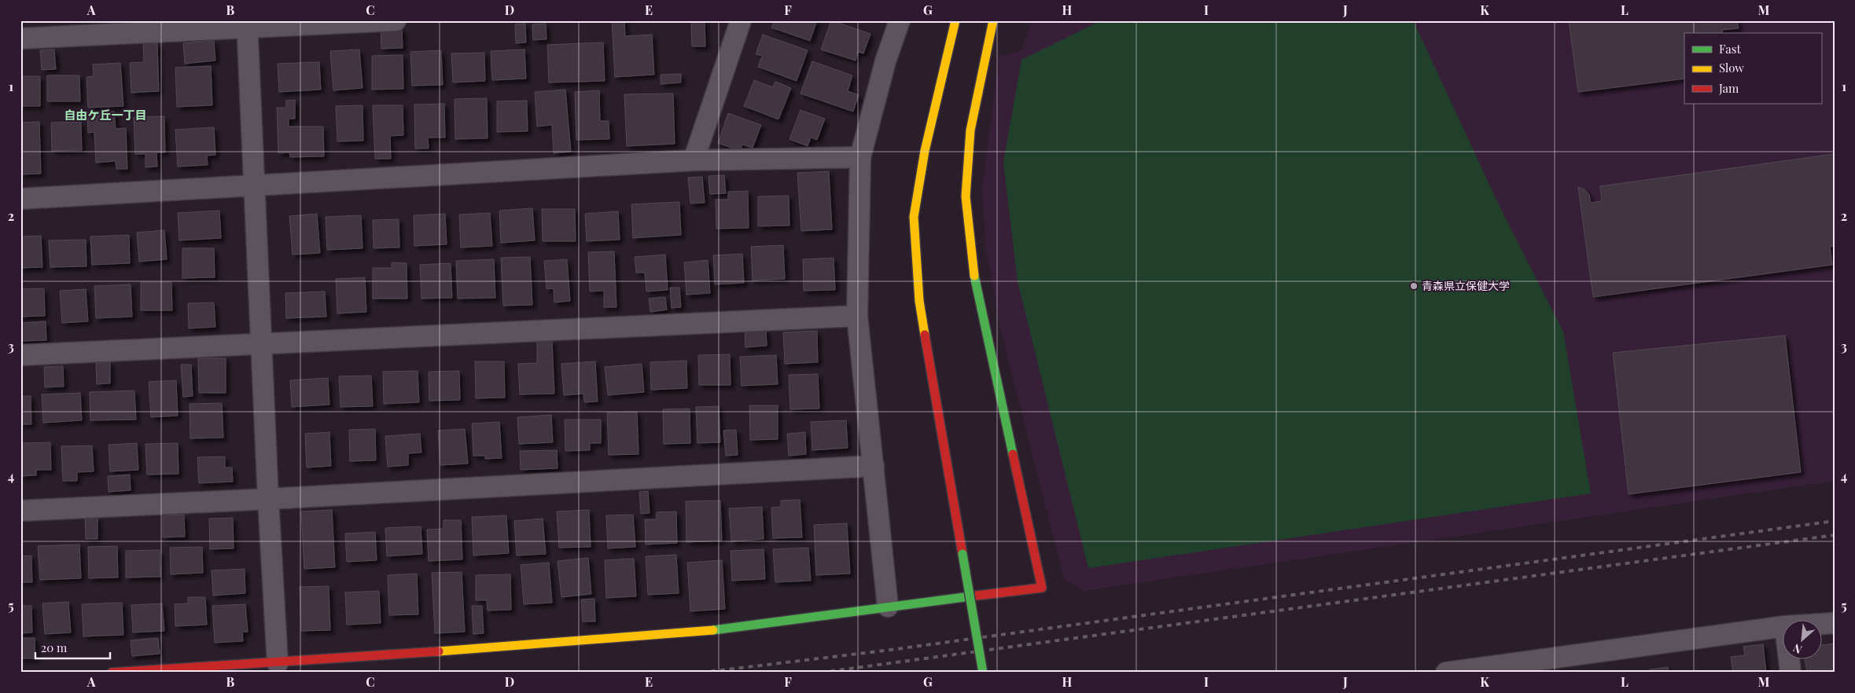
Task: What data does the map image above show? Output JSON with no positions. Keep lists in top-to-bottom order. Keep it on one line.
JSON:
{"districts":["自由ケ丘一丁目"],"places":["青森県立保健大学"],"legend":["Fast","Slow","Jam"],"scale_bar":"20 m","north":"bottom left","grid":{"columns":["A","B","C","D","E","F","G","H","I","J","K","L","M"],"rows":["1","2","3","4","5"]}}
